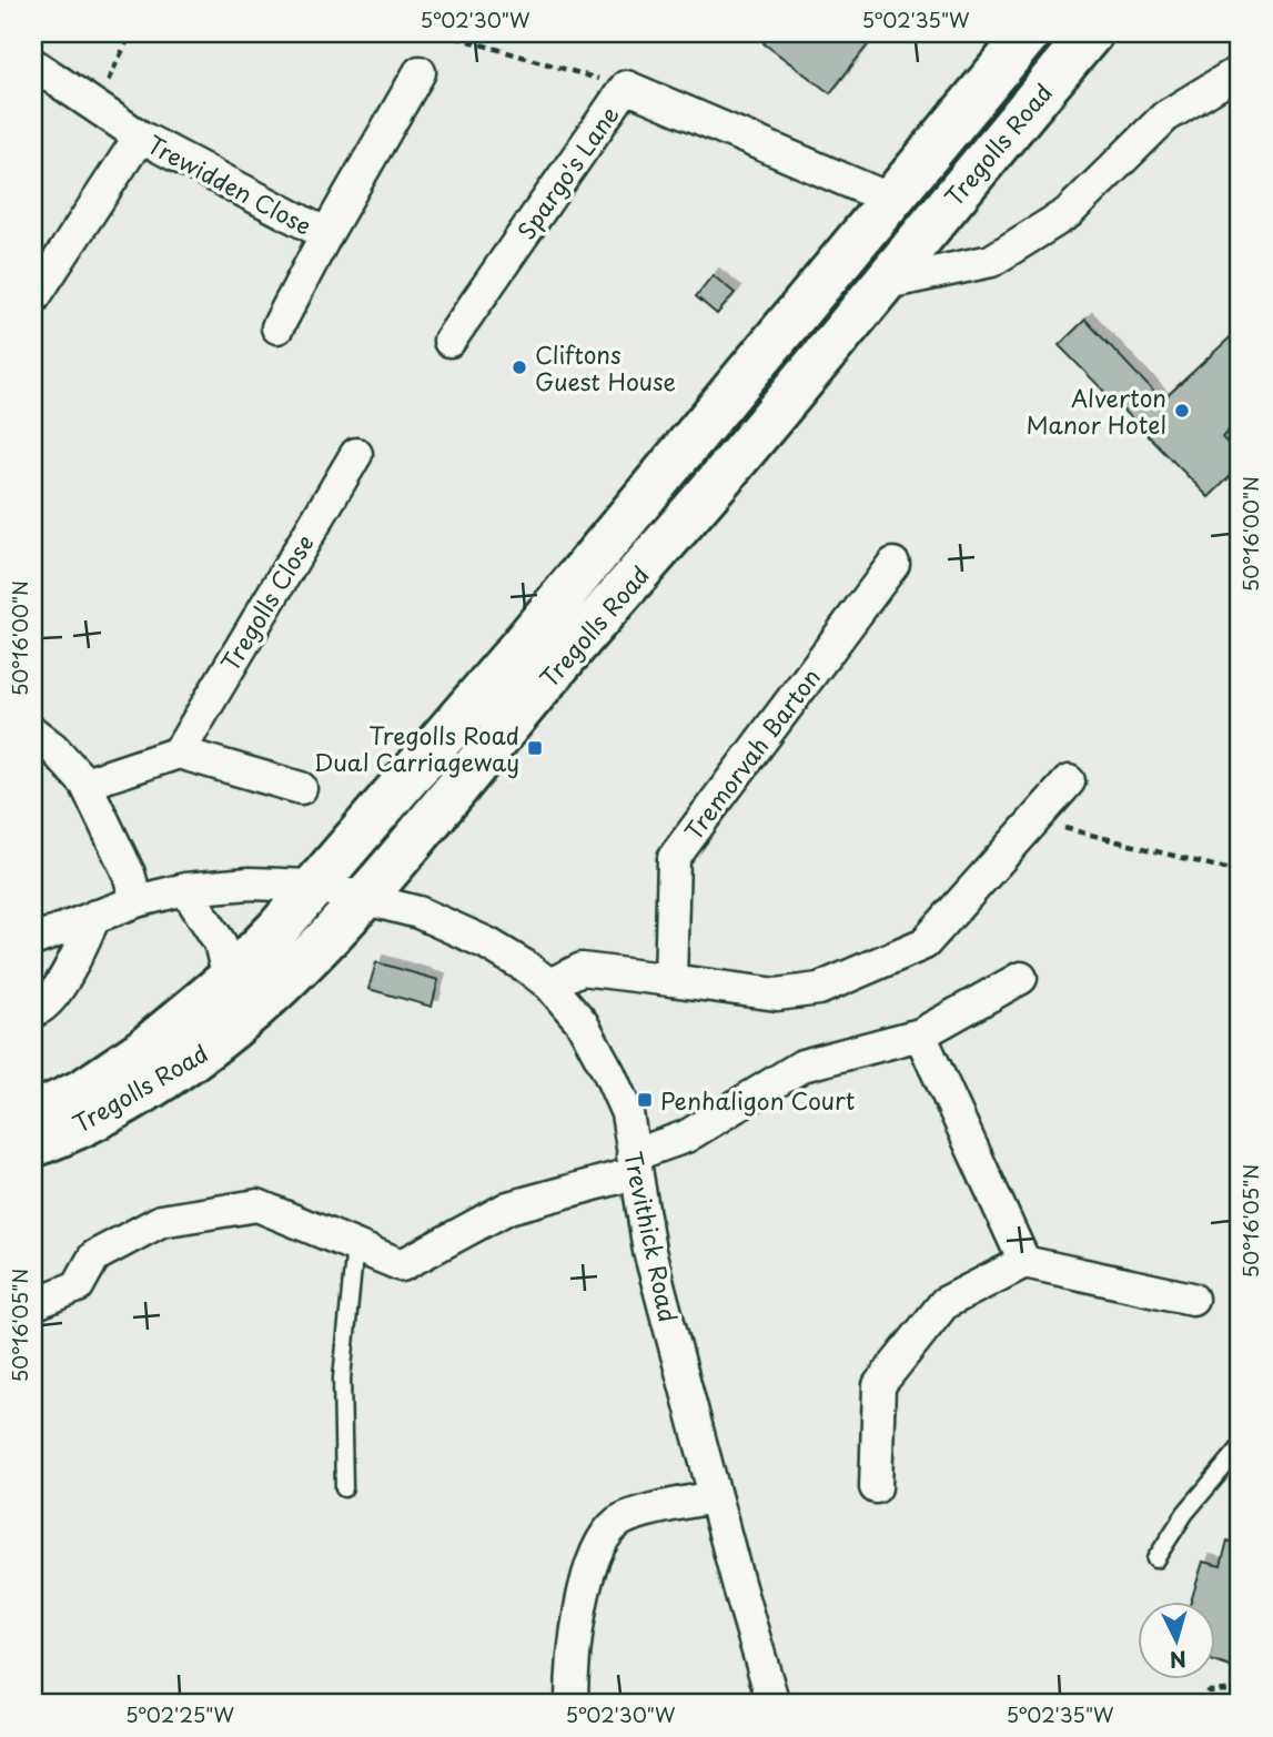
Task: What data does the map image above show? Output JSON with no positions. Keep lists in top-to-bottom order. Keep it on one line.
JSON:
{"streets":{"highway":["Tregolls Road"],"street":["Spargo's Lane","Trewidden Close","Tregolls Close","Tremorvah Barton","Trevithick Road"]},"crossings":[["Tregolls Road","Spargo's Lane"],["Tregolls Road","Trevithick Road"]],"places":{"other":["Cliftons Guest House","Alverton Manor Hotel"],"transit":["Tregolls Road Dual Carriageway","Penhaligon Court"]},"north":"bottom","coordinates":["5°02'30\"W","5°02'35\"W","50°16'00\"N","50°16'05\"N","5°02'25\"W"]}
